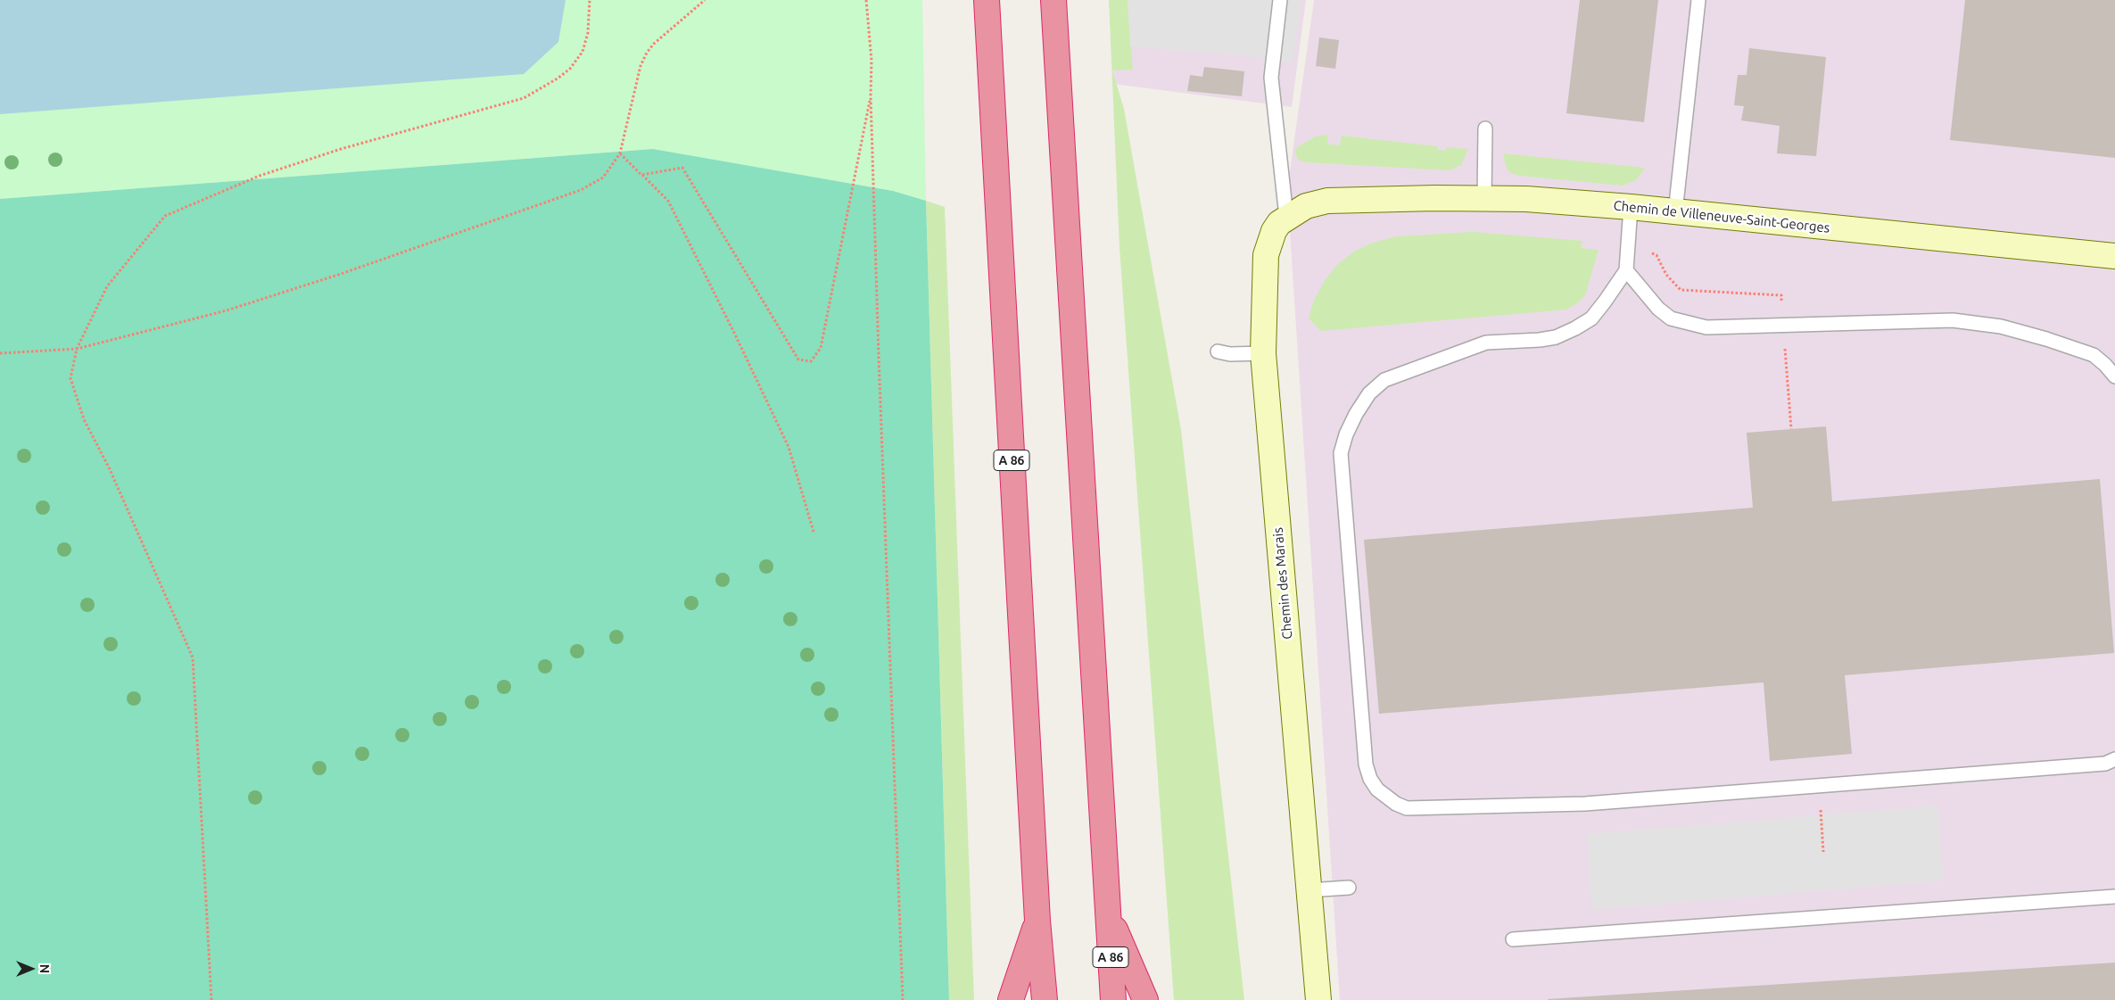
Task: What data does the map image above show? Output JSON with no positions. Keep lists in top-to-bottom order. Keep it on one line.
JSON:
{"streets":{"highway":["A 86"],"street":["Chemin de Villeneuve-Saint-Georges","Chemin des Marais"]},"crossings":[["Chemin de Villeneuve-Saint-Georges","Chemin des Marais"]],"north":"right"}
